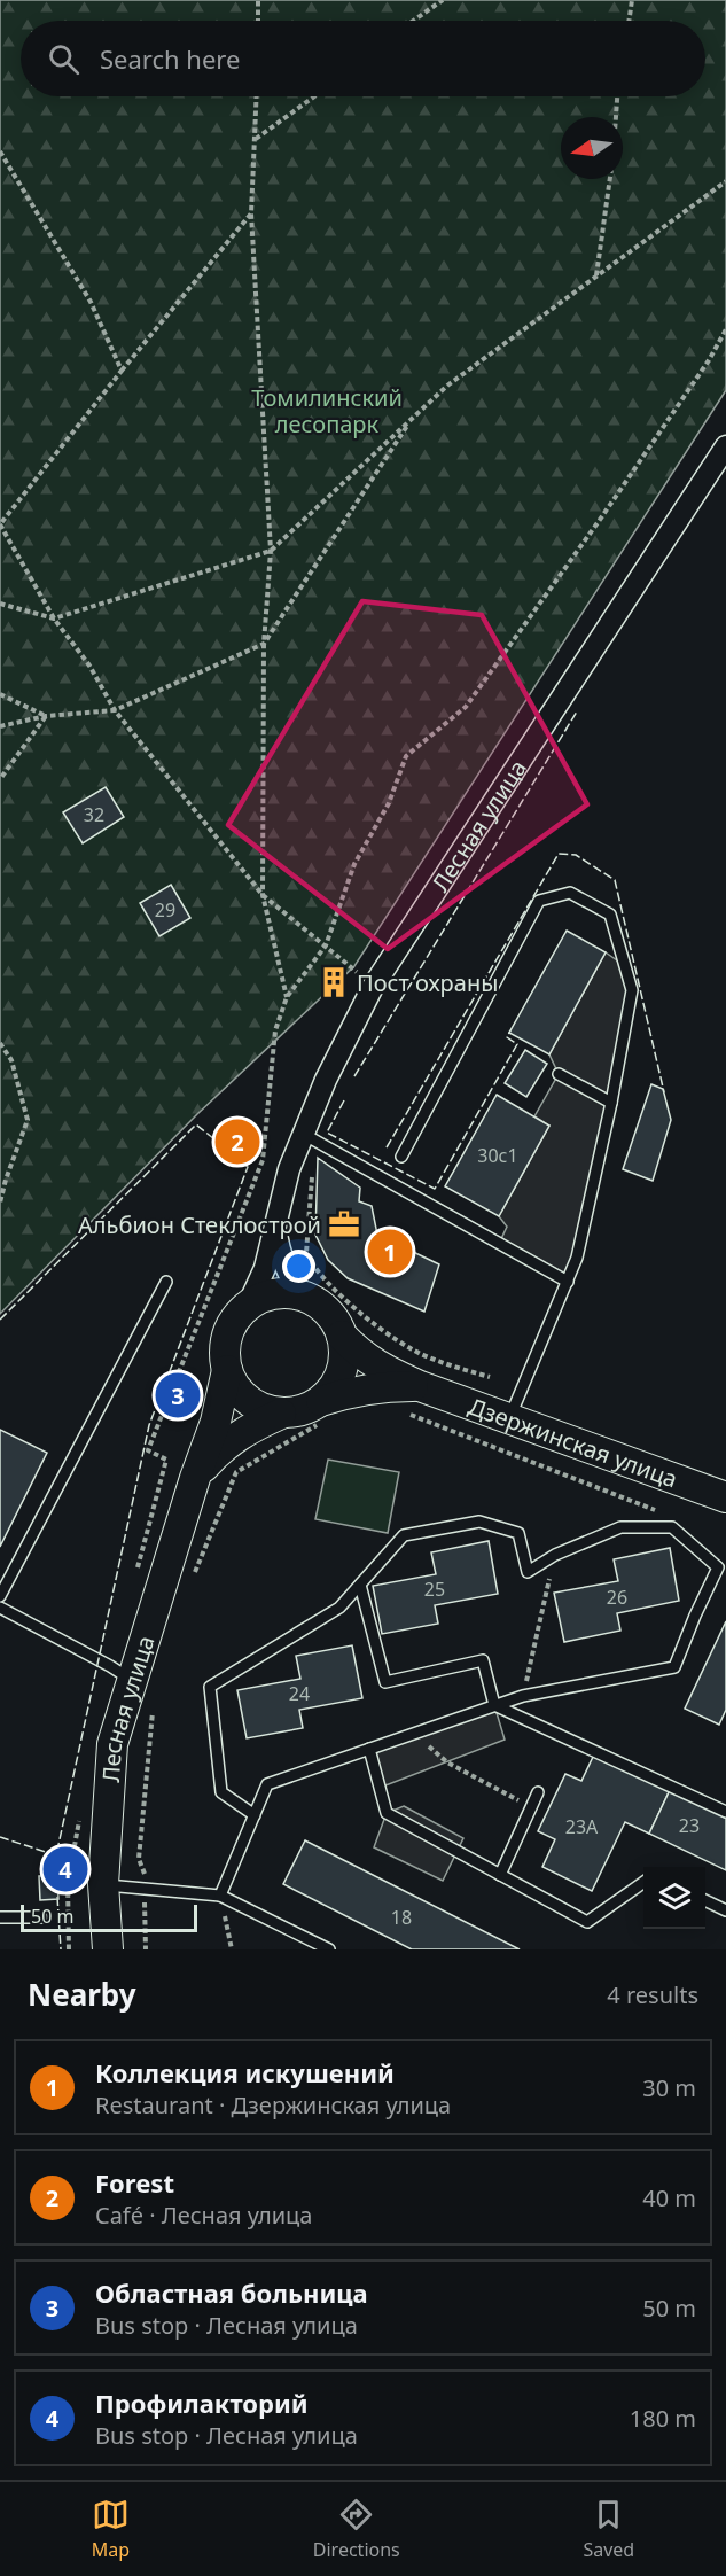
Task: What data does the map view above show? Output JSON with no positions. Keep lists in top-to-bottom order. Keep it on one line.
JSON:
{"streets":{"main road":["Лесная улица","Дзержинская улица"]},"crossings":[["Лесная улица","Дзержинская улица"]],"parks":["Томилинский лесопарк"],"places":{"building":["Пост охраны"],"office":["Альбион Стеклострой"]},"house_numbers":["32","29","30с1","25","26","24","23","23А","18"],"scale_bar":"50 m","north":"left","page":{"search":"Search here","pins":["2","1","3","4"],"scale":"50 m","heading":["Nearby","4 results"],"list":[{"mark":"1","name":"Коллекция искушений","note":"Restaurant · Дзержинская улица","value":"30 m"},{"mark":"2","name":"Forest","note":"Café · Лесная улица","value":"40 m"},{"mark":"3","name":"Областная больница","note":"Bus stop · Лесная улица","value":"50 m"},{"mark":"4","name":"Профилакторий","note":"Bus stop · Лесная улица","value":"180 m"}],"nav":["Map","Directions","Saved"]}}
